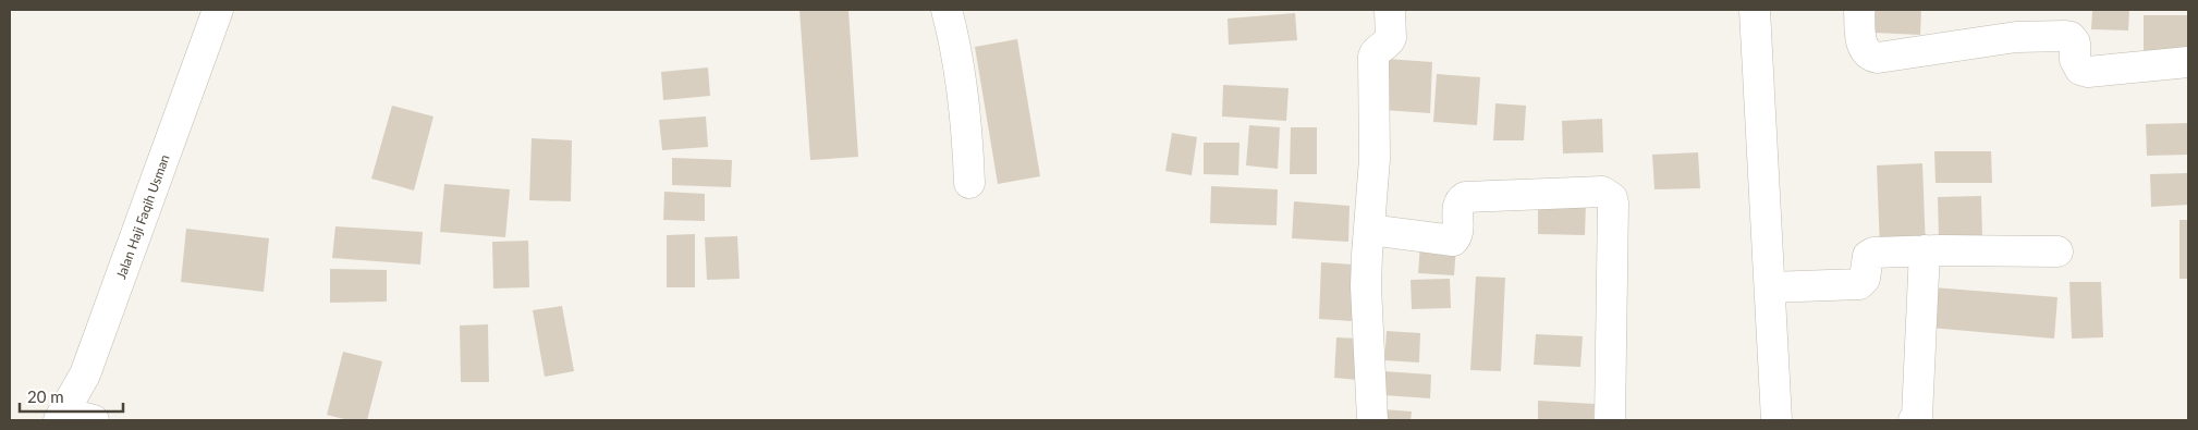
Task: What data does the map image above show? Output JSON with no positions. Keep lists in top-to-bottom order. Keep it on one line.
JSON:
{"streets":{"street":["Jalan Haji Faqih Usman"]},"scale_bar":"20 m"}
